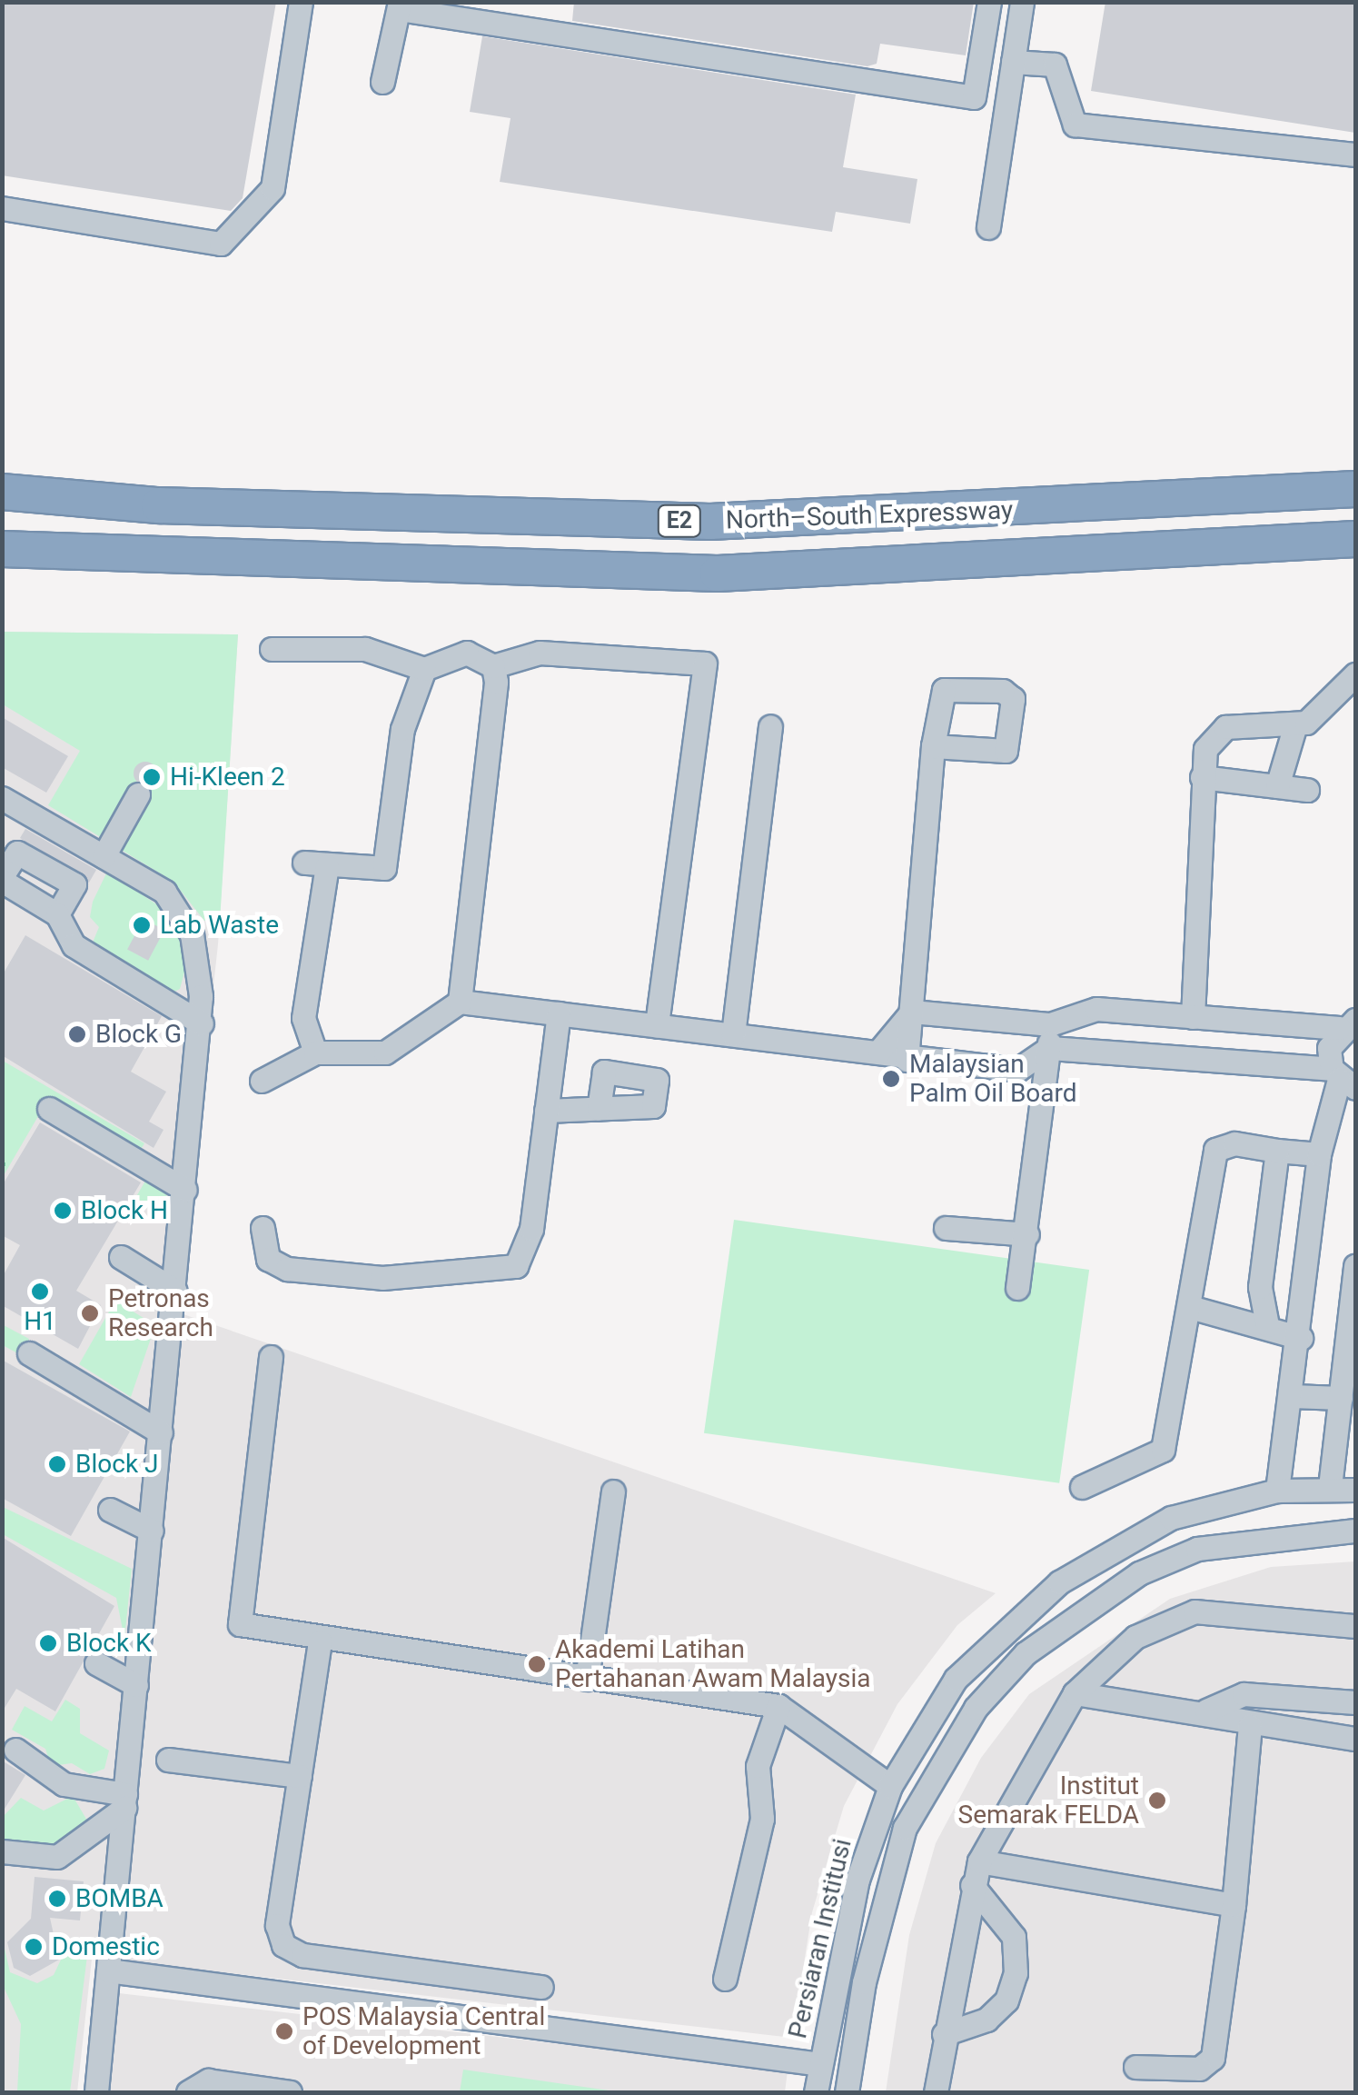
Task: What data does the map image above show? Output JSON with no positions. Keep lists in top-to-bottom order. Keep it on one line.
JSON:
{"streets":{"highway":["North–South Expressway","E2"],"street":["Persiaran Institusi"]},"places":["Hi-Kleen 2","Lab Waste","Block G","Malaysian Palm Oil Board","Block H","H1","Petronas Research","Block J","Block K","Akademi Latihan Pertahanan Awam Malaysia","Institut Semarak FELDA","BOMBA","Domestic","POS Malaysia Central of Development"]}
